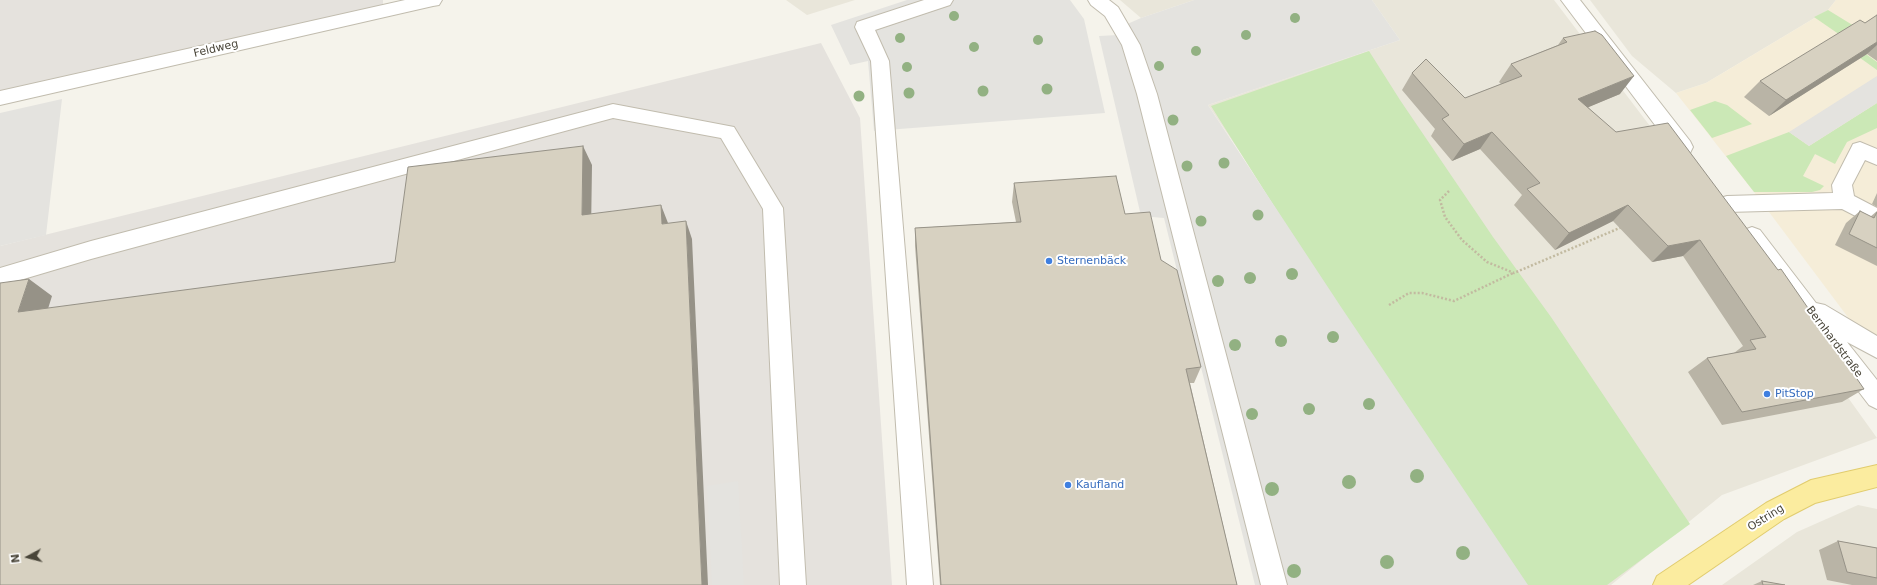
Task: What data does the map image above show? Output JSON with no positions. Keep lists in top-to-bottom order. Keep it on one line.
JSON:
{"streets":{"main road":["Ostring"],"street":["Feldweg","Bernhardstraße"]},"places":["Sternenbäck","PitStop","Kaufland"],"north":"left"}
